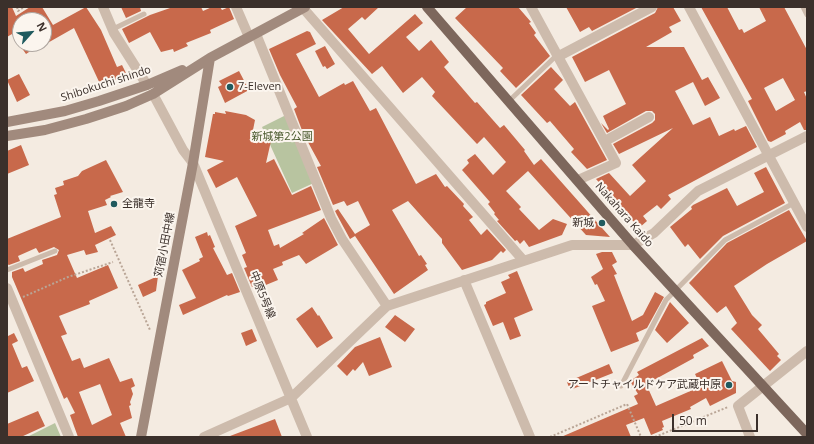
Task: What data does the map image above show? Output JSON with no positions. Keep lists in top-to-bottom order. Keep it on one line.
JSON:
{"streets":{"main road":["Nakahara Kaido"],"street":["Shibokuchi shindo","苅宿小田中線","中原5号線"]},"crossings":[["Shibokuchi shindo","苅宿小田中線"],["Shibokuchi shindo","中原5号線"],["苅宿小田中線","中原5号線"]],"parks":["新城第2公園"],"places":["7-Eleven","全龍寺","新城","アートチャイルドケア武蔵中原"],"scale_bar":"50 m","north":"top right"}
